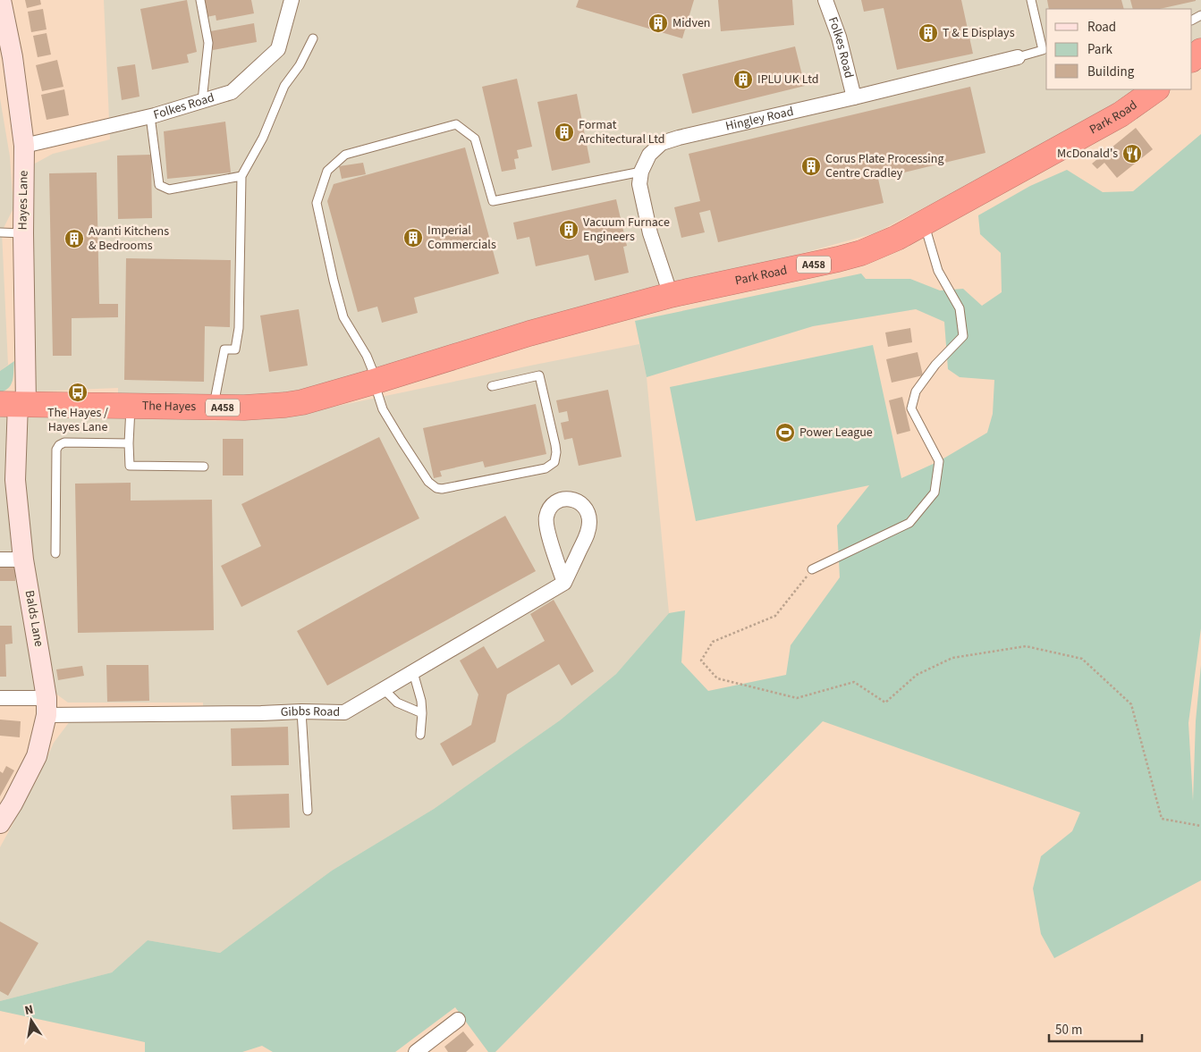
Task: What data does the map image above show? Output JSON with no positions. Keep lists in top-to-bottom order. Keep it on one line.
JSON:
{"streets":{"highway":["Park Road","A458","The Hayes"],"street":["Folkes Road","Hingley Road","Hayes Lane","Balds Lane","Gibbs Road"]},"crossings":[["Folkes Road","Hingley Road"],["Folkes Road","Hayes Lane"],["Park Road","Hingley Road"],["Park Road","The Hayes"],["Hayes Lane","The Hayes"],["Hayes Lane","Balds Lane"],["The Hayes","Balds Lane"],["Balds Lane","Gibbs Road"]],"places":{"building":["Midven","T & E Displays","IPLU UK Ltd","Format Architectural Ltd","Corus Plate Processing Centre Cradley","Vacuum Furnace Engineers","Imperial Commercials","Avanti Kitchens & Bedrooms"],"restaurant":["McDonald's"],"bus stop":["The Hayes / Hayes Lane"],"sports":["Power League"]},"legend":["Road","Park","Building"],"scale_bar":"50 m","north":"top"}
